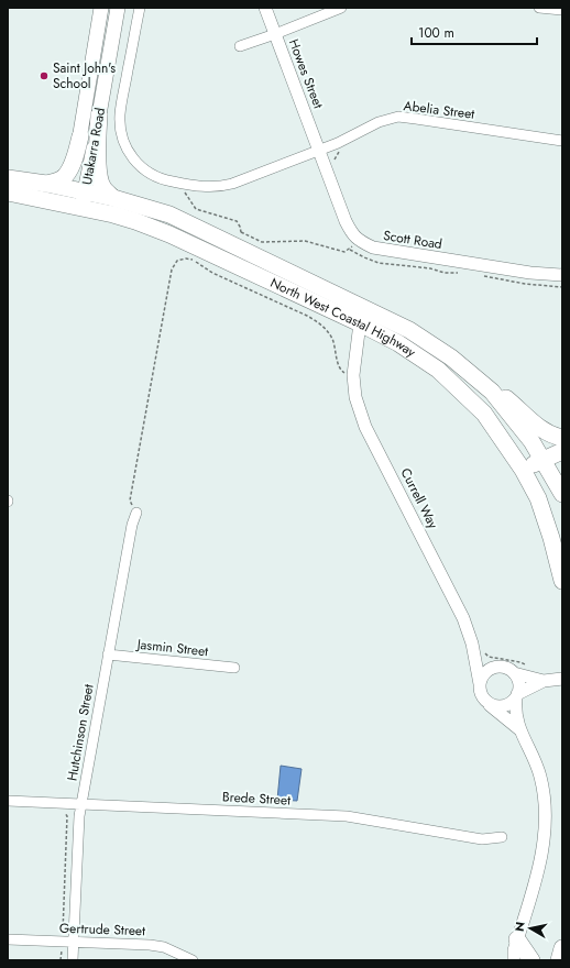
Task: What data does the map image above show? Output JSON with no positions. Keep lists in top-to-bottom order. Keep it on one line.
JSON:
{"streets":{"highway":["North West Coastal Highway"],"main road":["Utakarra Road"],"street":["Howes Street","Abelia Street","Scott Road","Currell Way","Jasmin Street","Hutchinson Street","Brede Street","Gertrude Street"]},"crossings":[["Howes Street","Abelia Street"],["Howes Street","Scott Road"],["Abelia Street","Scott Road"],["Utakarra Road","North West Coastal Highway"],["North West Coastal Highway","Currell Way"],["Jasmin Street","Hutchinson Street"],["Hutchinson Street","Brede Street"],["Hutchinson Street","Gertrude Street"]],"places":["Saint John's School"],"scale_bar":"100 m","north":"left"}
